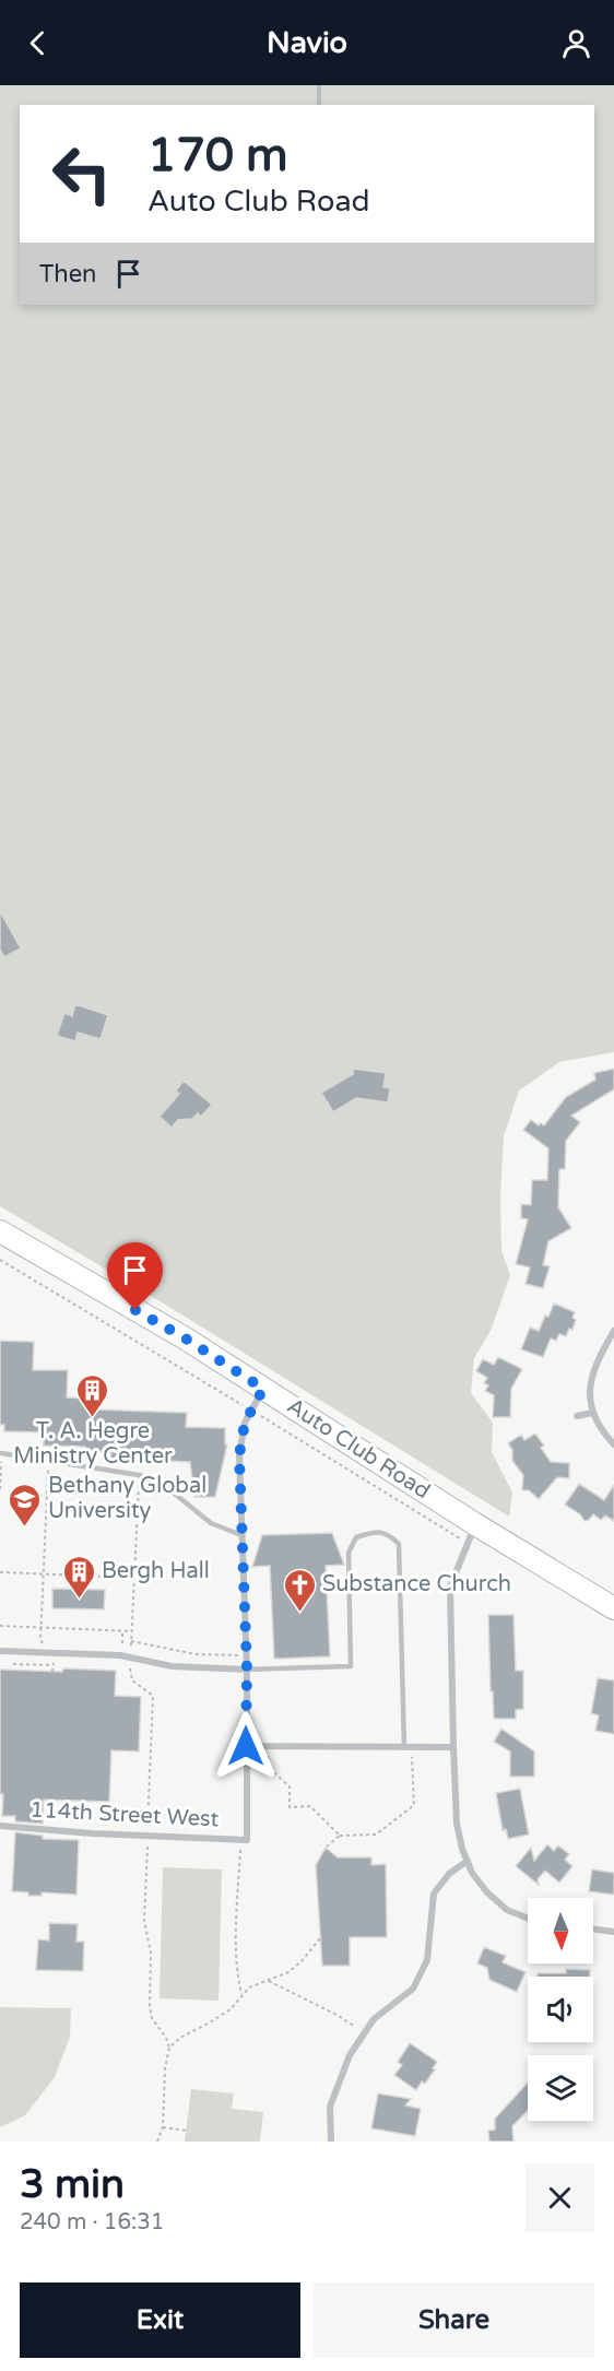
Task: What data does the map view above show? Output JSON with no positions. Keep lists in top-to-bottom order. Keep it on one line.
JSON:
{"streets":{"street":["Auto Club Road","114th Street West"]},"places":{"building":["T. A. Hegre Ministry Center","Bergh Hall"],"school or university":["Bethany Global University"],"church":["Substance Church"]},"north":"bottom","page":{"header":"Navio","turn":["170 m","Auto Club Road"],"then":"Then","heading":["3 min","240 m · 16:31"],"buttons":["Exit","Share"]}}
